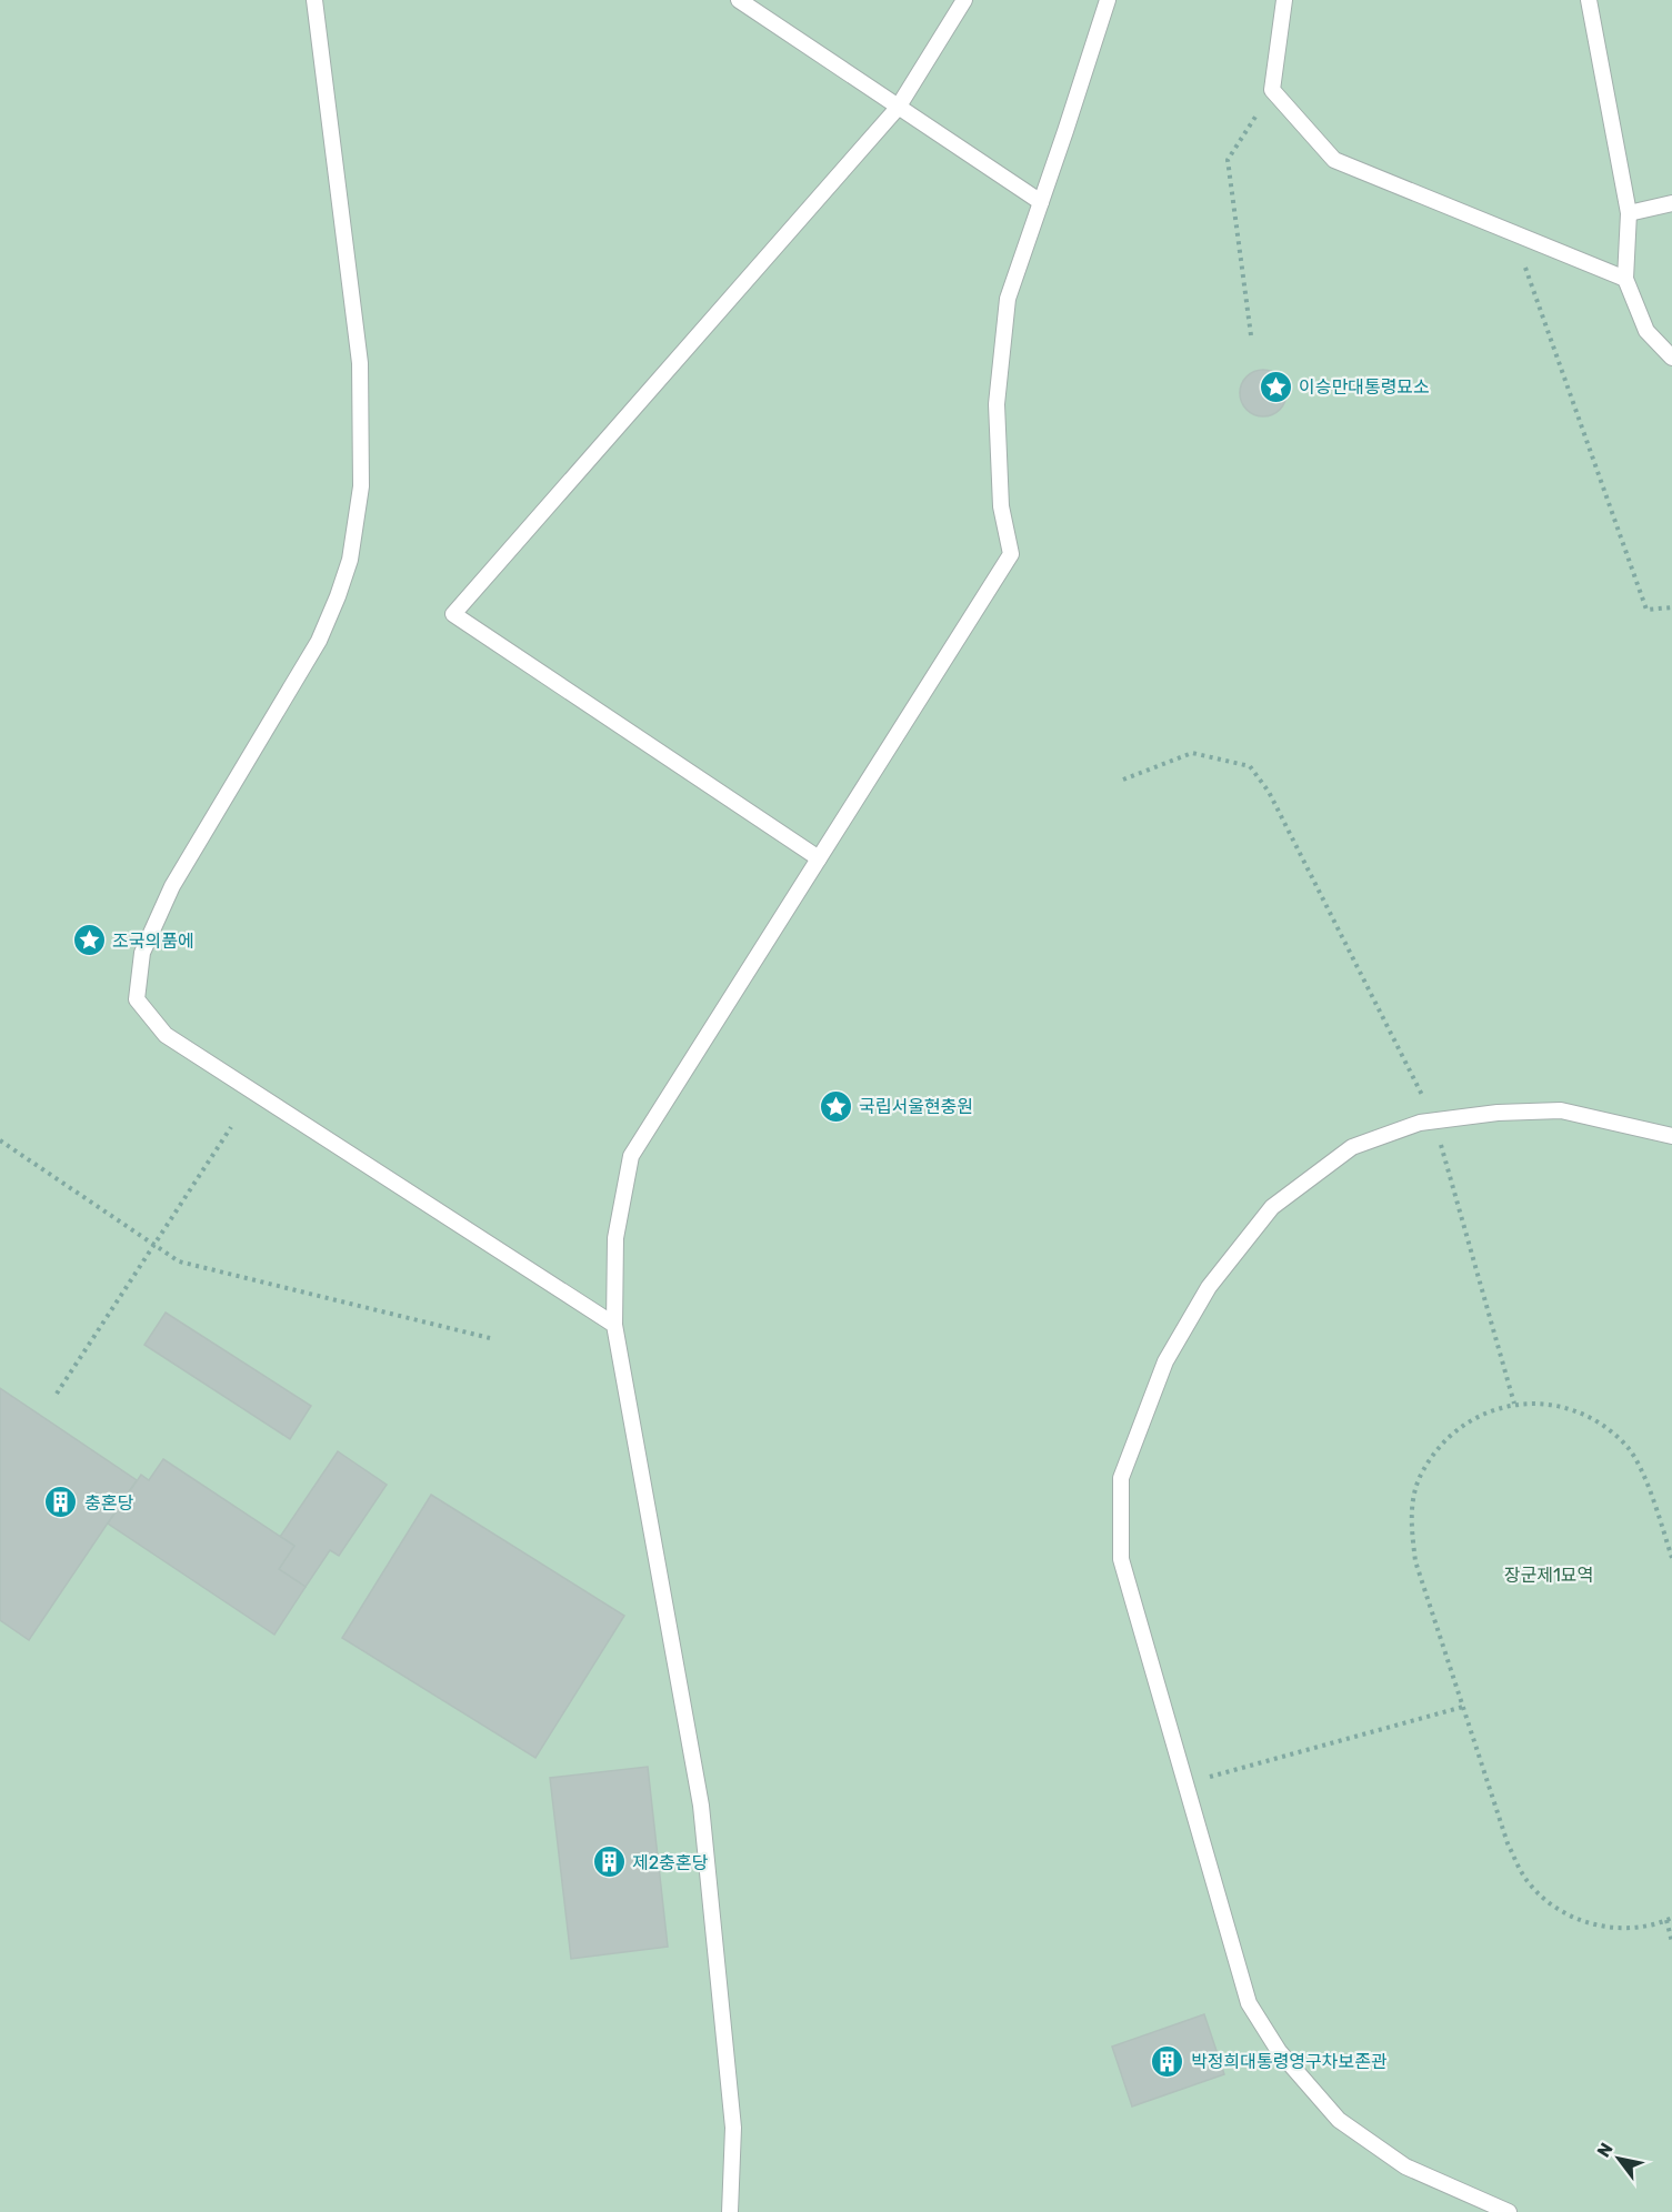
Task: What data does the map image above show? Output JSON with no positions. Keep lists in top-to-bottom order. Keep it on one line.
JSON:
{"parks":["장군제1묘역"],"places":{"place":["이승만대통령묘소","조국의품에","국립서울현충원"],"building":["충혼당","제2충혼당","박정희대통령영구차보존관"]},"north":"top left"}
